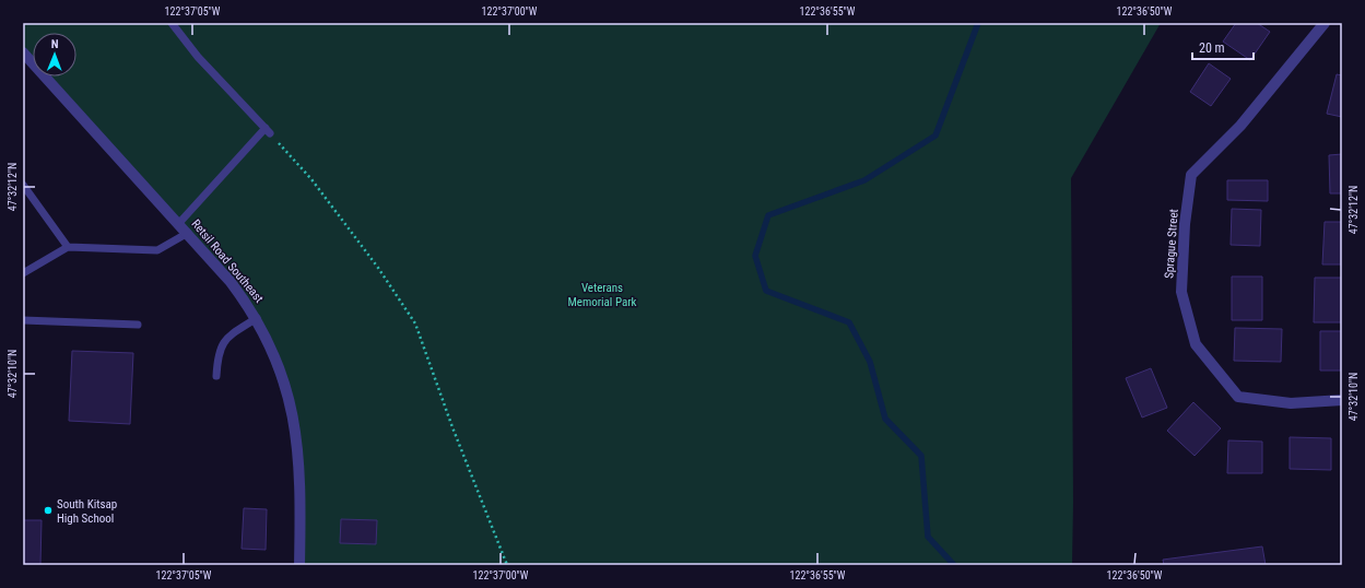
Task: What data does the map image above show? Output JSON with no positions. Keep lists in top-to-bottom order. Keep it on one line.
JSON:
{"streets":{"street":["Sprague Street","Retsil Road Southeast"]},"parks":["Veterans Memorial Park"],"places":["South Kitsap High School"],"scale_bar":"20 m","north":"top","coordinates":["122°37'05\"W","122°37'00\"W","122°36'55\"W","122°36'50\"W","47°32'12\"N","47°32'10\"N"]}
